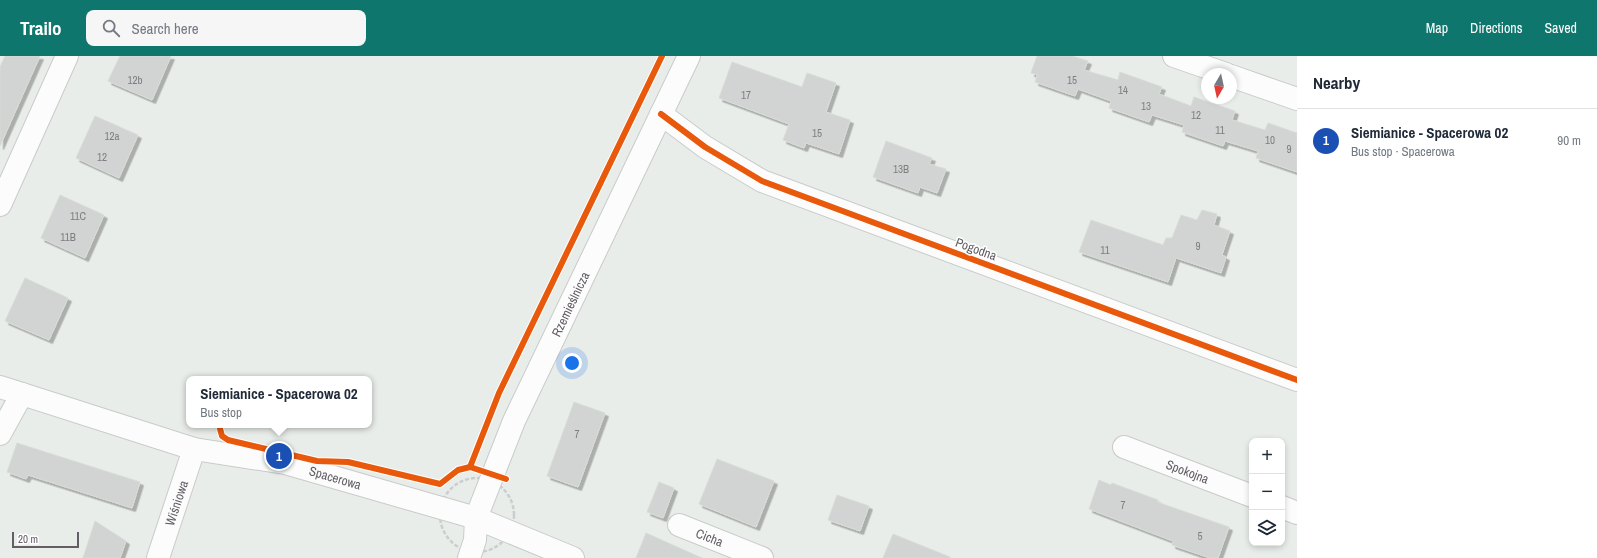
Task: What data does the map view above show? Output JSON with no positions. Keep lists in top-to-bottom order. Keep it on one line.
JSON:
{"streets":{"street":["Pogodna","Rzemieślnicza","Spokojna","Spacerowa","Wiśniowa","Cicha"]},"crossings":[["Pogodna","Rzemieślnicza"],["Rzemieślnicza","Spacerowa"],["Spacerowa","Wiśniowa"]],"house_numbers":["12b","15","14","17","13","12","11","15","12a","10","9","12","13B","11C","11B","9","11","7","7","5"],"scale_bar":"20 m","north":"bottom","page":{"header":"Trailo","search":"Search here","nav":["Map","Directions","Saved"],"heading":"Nearby","list":[{"mark":"1","name":"Siemianice - Spacerowa 02","note":"Bus stop · Spacerowa","value":"90 m"}],"popup":["Siemianice - Spacerowa 02","Bus stop"],"map_buttons":["+","−"],"pins":"1","scale":"20 m"}}
